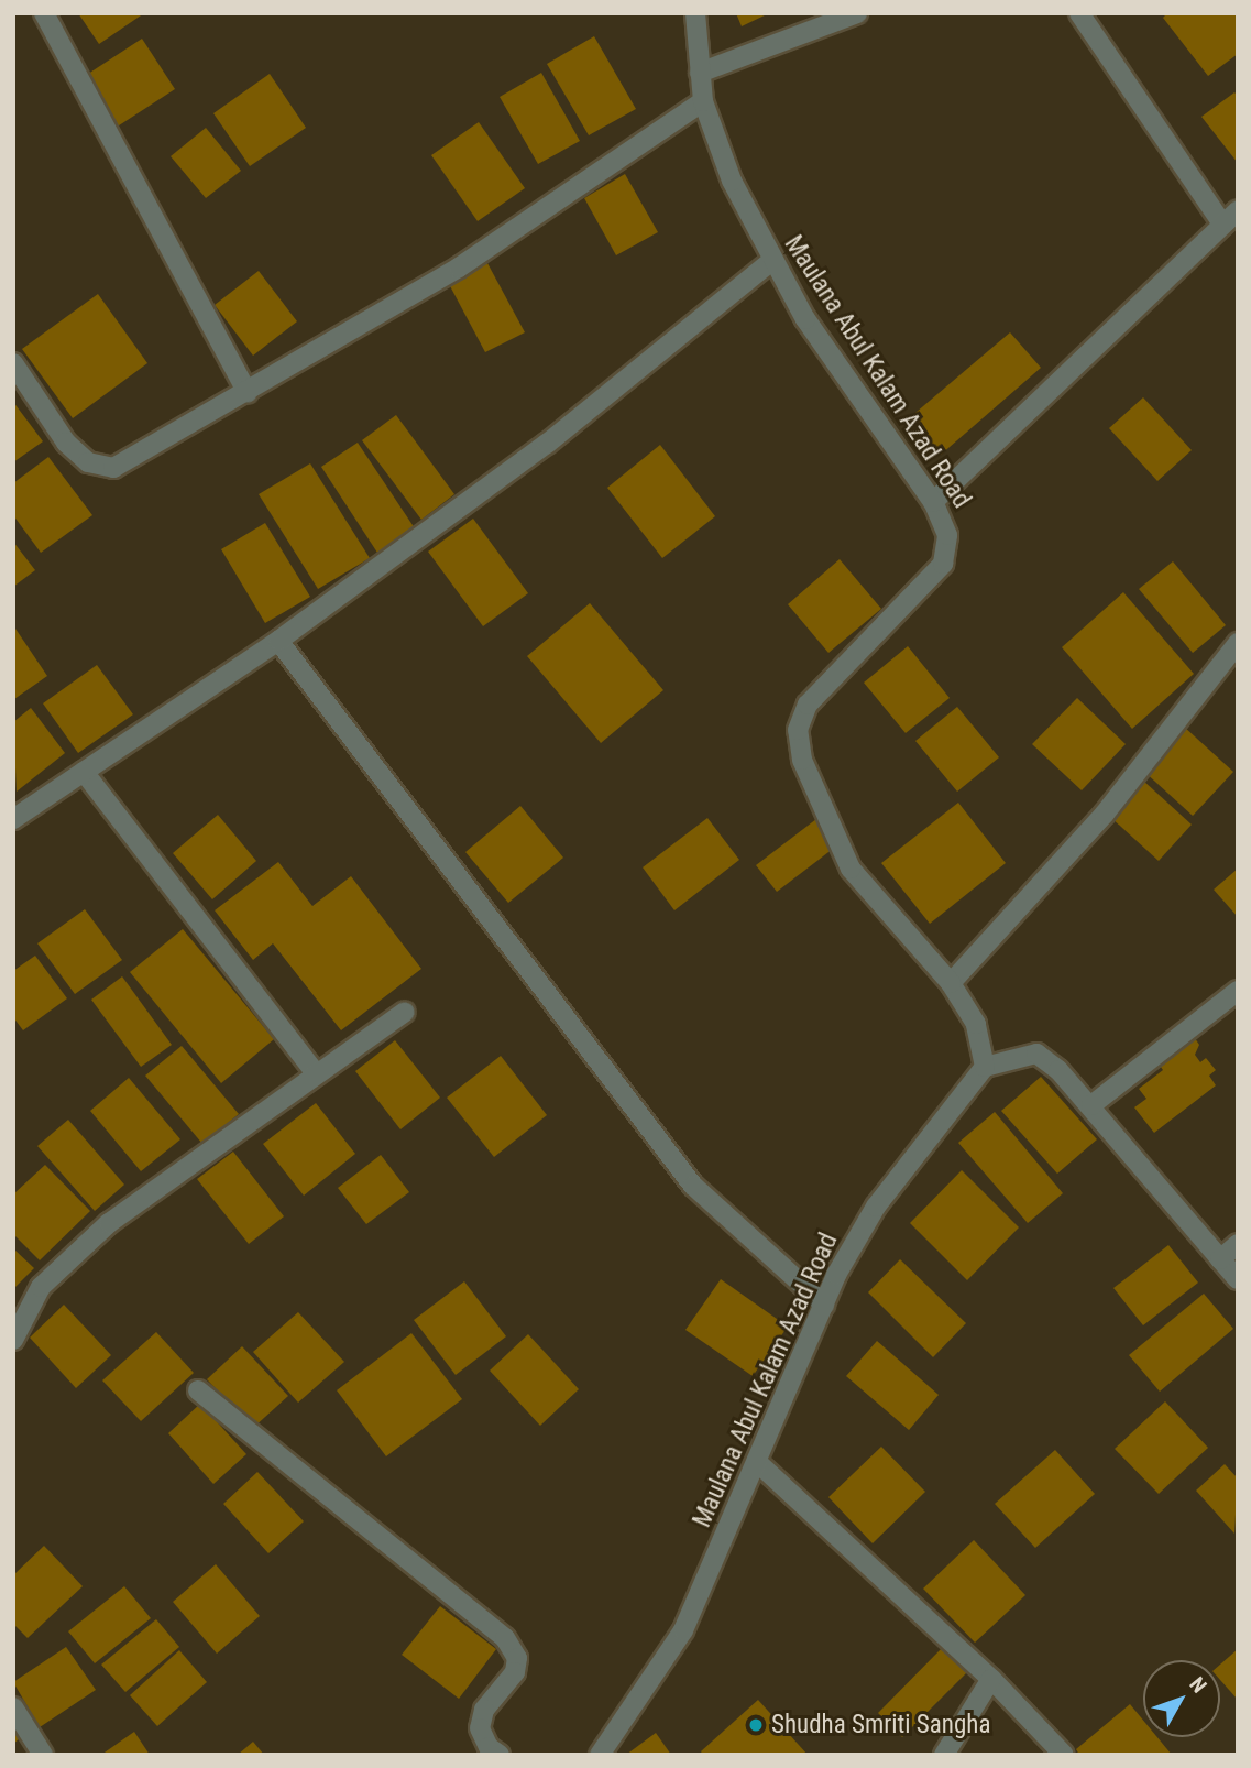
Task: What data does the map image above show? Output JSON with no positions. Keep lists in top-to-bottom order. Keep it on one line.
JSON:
{"streets":{"street":["Maulana Abul Kalam Azad Road"]},"places":["Shudha Smriti Sangha"],"north":"top right"}
